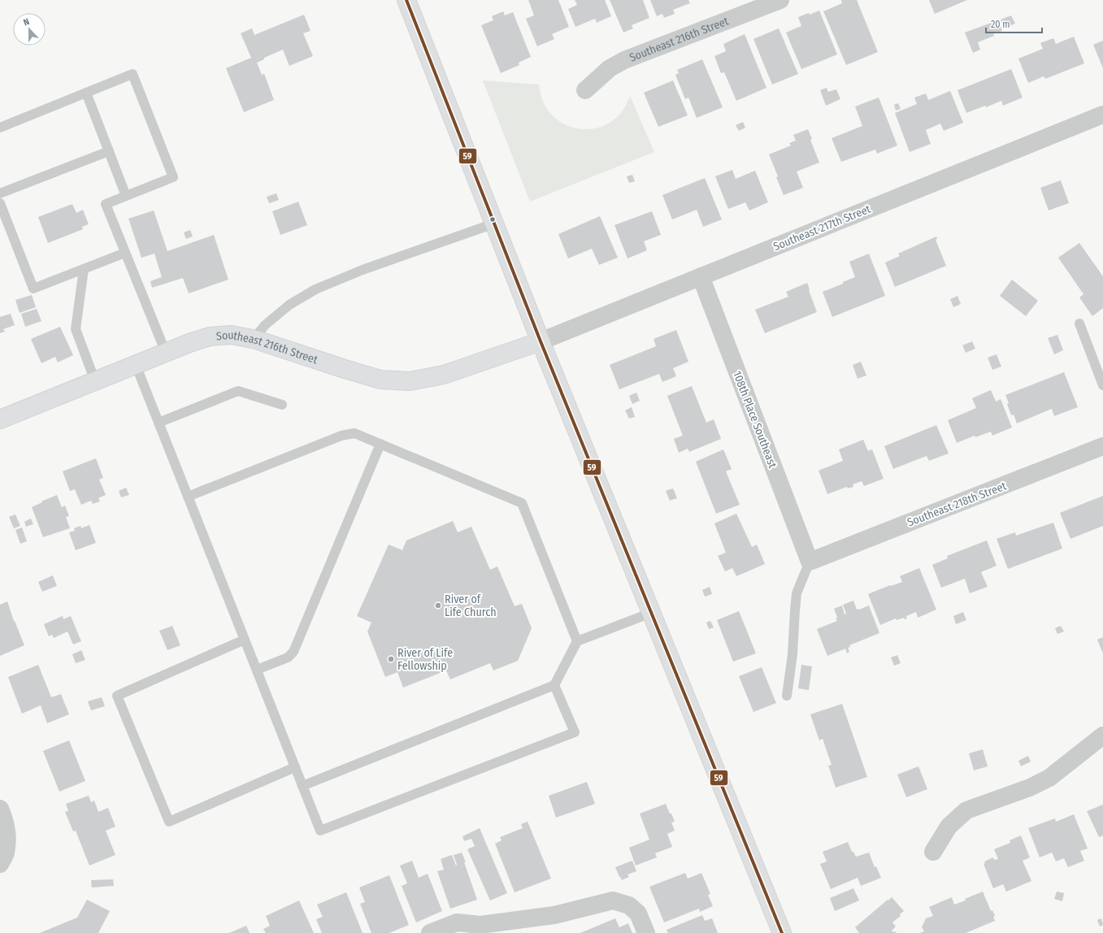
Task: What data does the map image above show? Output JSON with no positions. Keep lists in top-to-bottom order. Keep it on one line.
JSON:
{"streets":{"main road":["Southeast 216th Street"],"street":["Southeast 217th Street","108th Place Southeast","Southeast 218th Street"]},"crossings":[["Southeast 216th Street","Southeast 217th Street"],["Southeast 217th Street","108th Place Southeast"],["108th Place Southeast","Southeast 218th Street"]],"places":["River of Life Church","River of Life Fellowship"],"lines":["transit line 59"],"scale_bar":"20 m","north":"top"}
